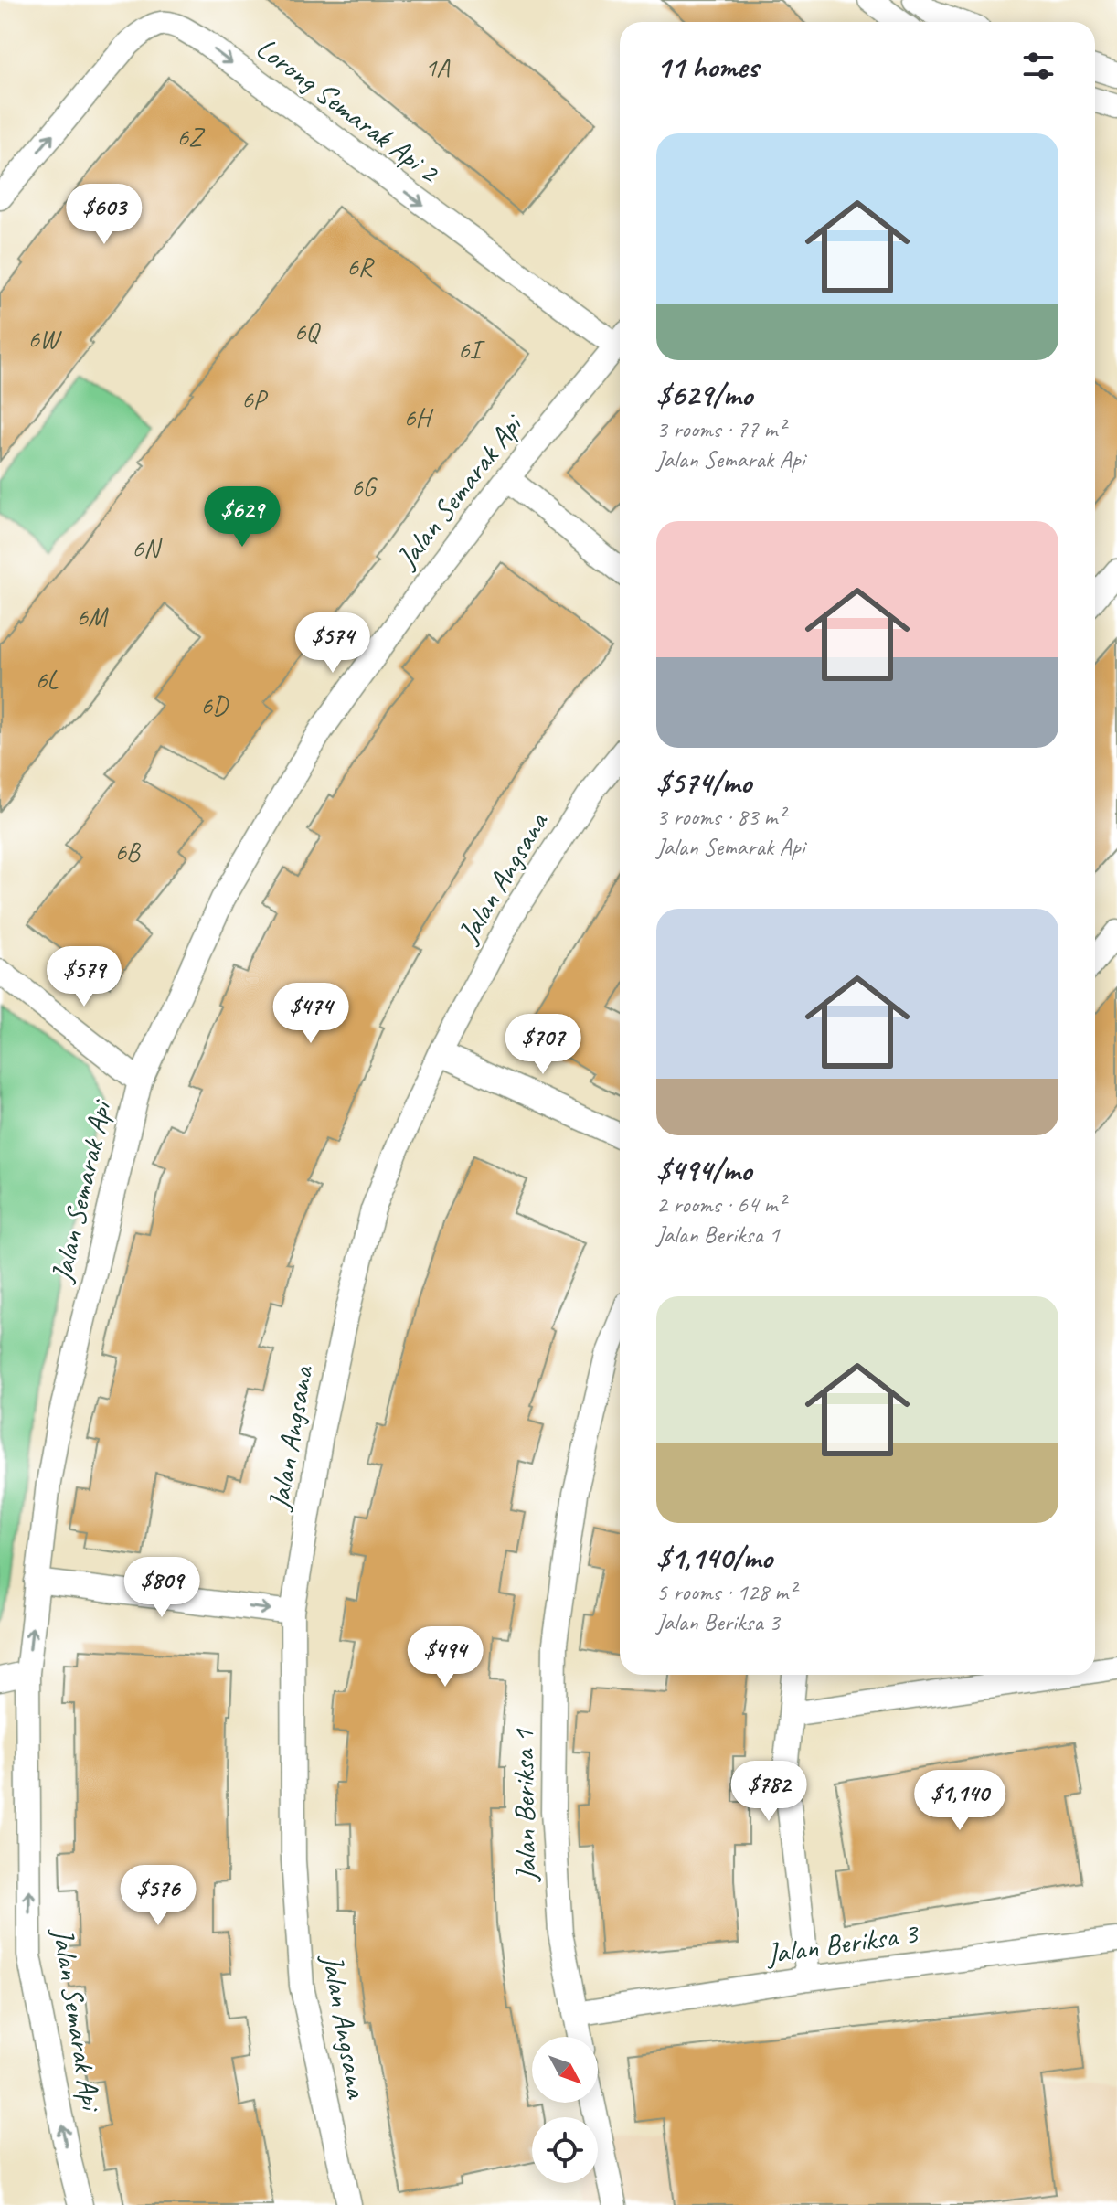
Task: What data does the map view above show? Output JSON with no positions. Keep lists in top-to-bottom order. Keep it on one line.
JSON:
{"streets":{"street":["Lorong Semarak Api 2","Jalan Semarak Api","Jalan Angsana","Jalan Beriksa 1","Jalan Beriksa 3"]},"crossings":[["Jalan Beriksa 1","Jalan Beriksa 3"]],"house_numbers":["1A","6Z","6R","6Q","6W","6I","6P","6H","6G","6N","6M","6L","6D","6B"],"north":"bottom right","page":{"heading":"11 homes","list":[{"name":"$629/mo","note":"3 rooms · 77 m² · Jalan Semarak Api"},{"name":"$574/mo","note":"3 rooms · 83 m² · Jalan Semarak Api"},{"name":"$494/mo","note":"2 rooms · 64 m² · Jalan Beriksa 1"},{"name":"$1,140/mo","note":"5 rooms · 128 m² · Jalan Beriksa 3"}],"price":["$603","$629","$574","$579","$474","$707","$809","$494","$782","$1,140","$576"]}}
